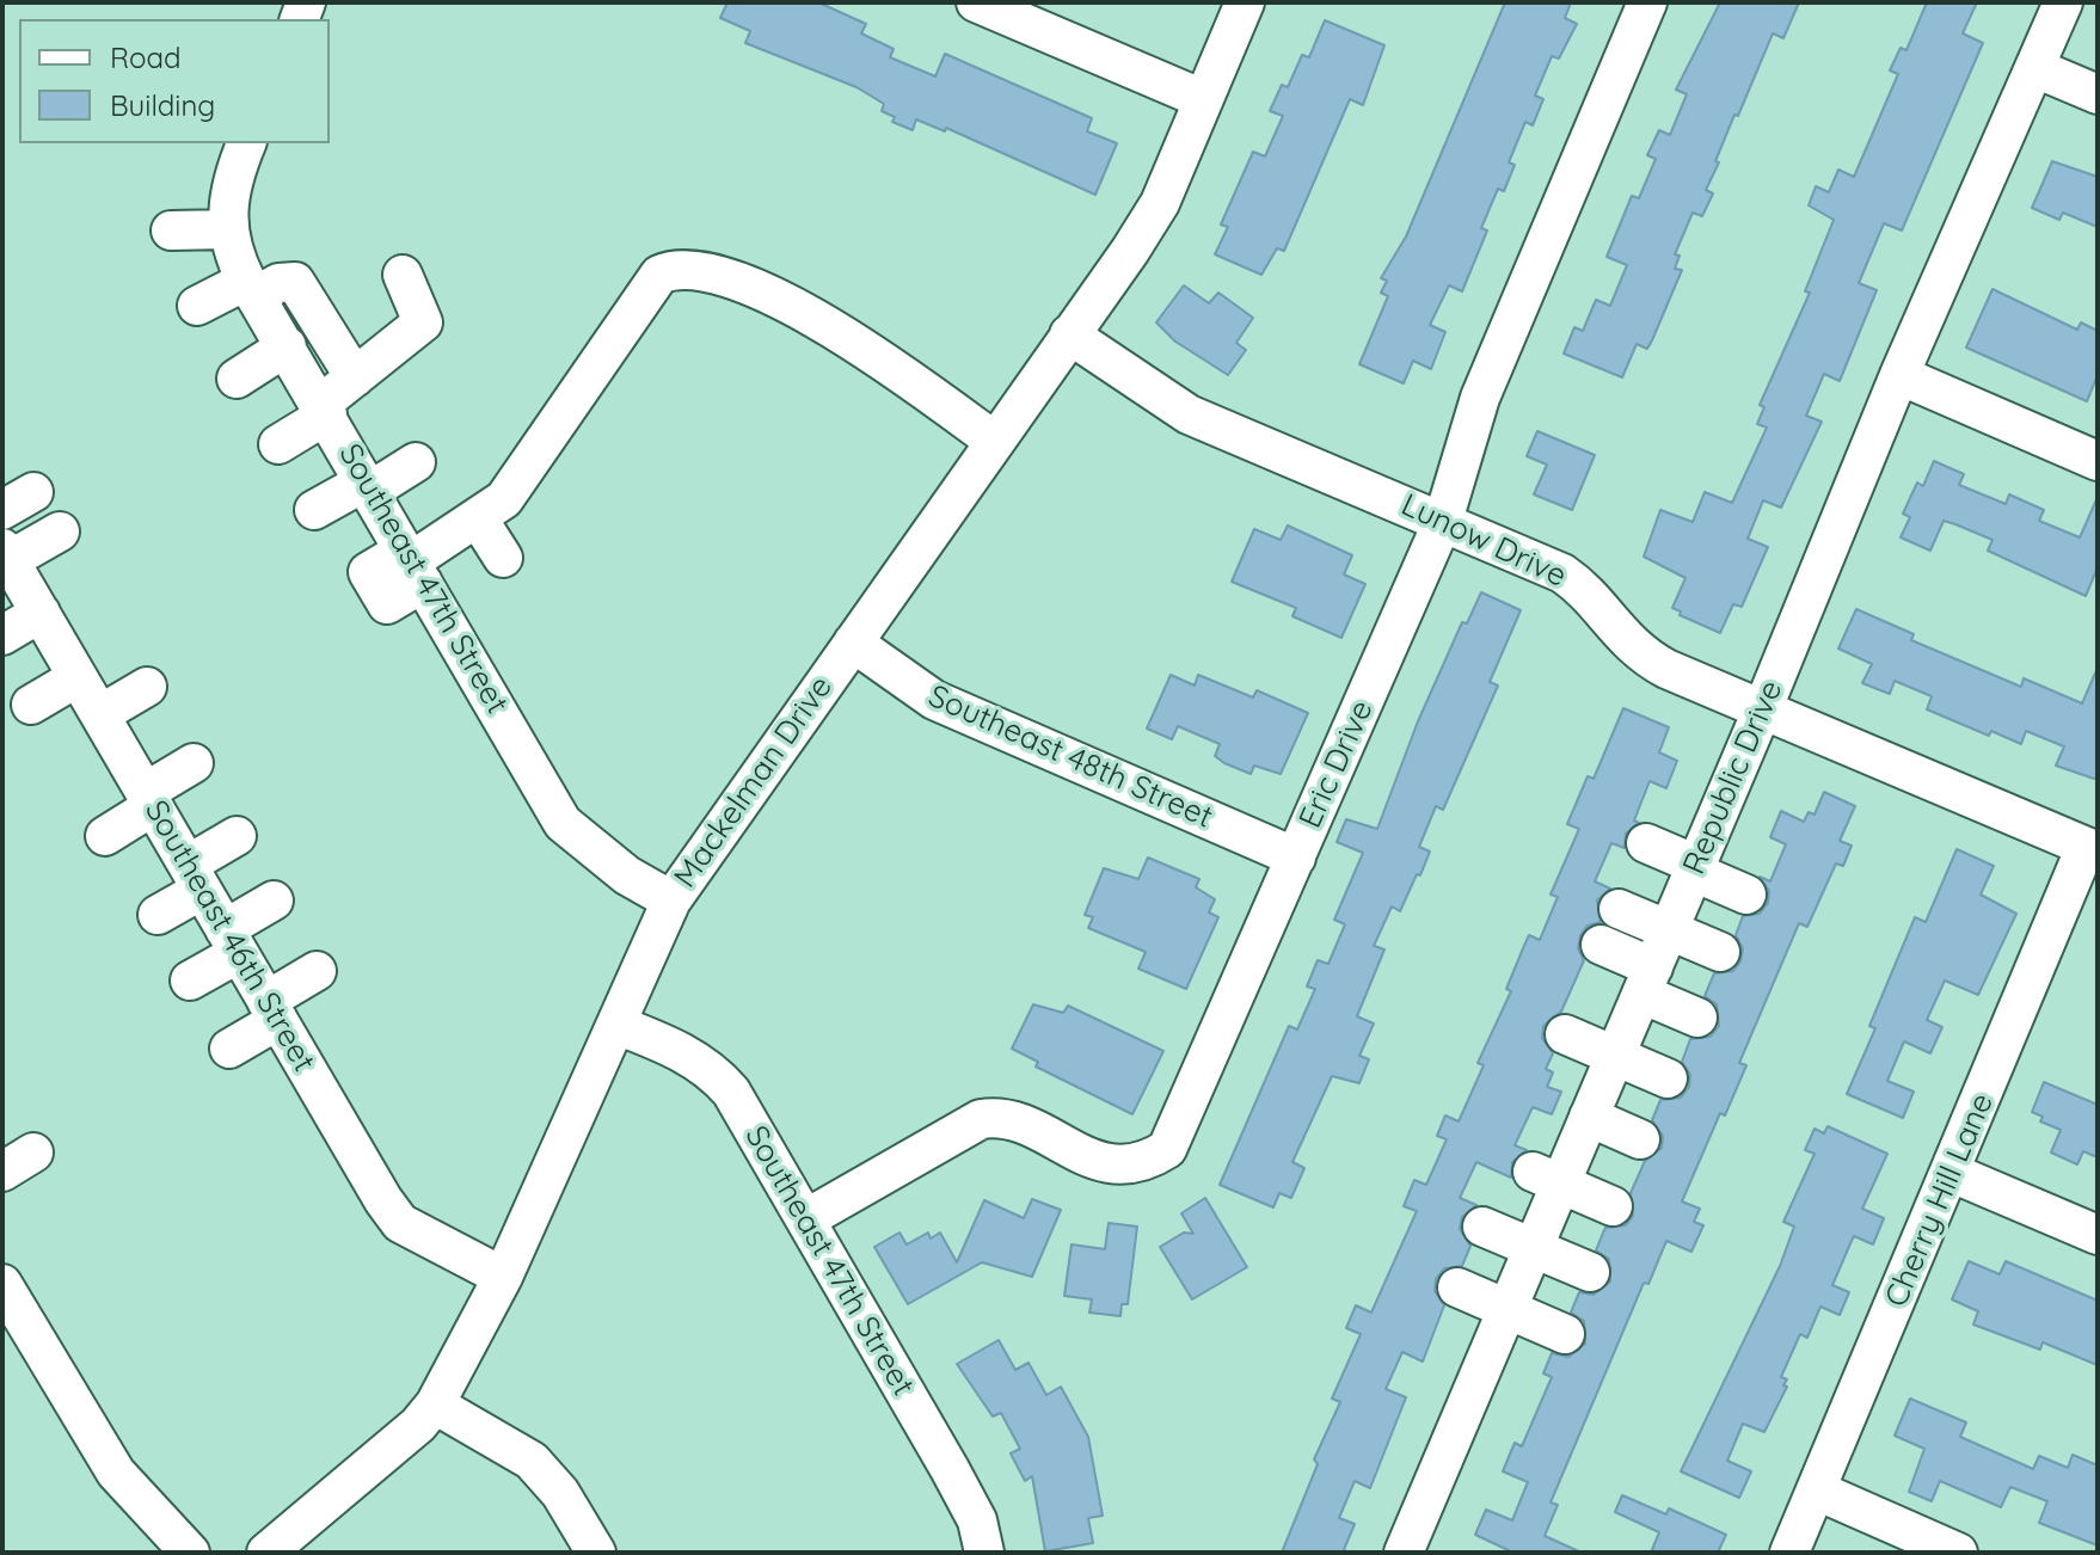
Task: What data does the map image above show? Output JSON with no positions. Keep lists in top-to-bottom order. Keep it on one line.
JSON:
{"streets":{"street":["Lunow Drive","Southeast 47th Street","Southeast 48th Street","Eric Drive","Republic Drive","Mackelman Drive","Southeast 46th Street","Cherry Hill Lane"]},"crossings":[["Lunow Drive","Eric Drive"],["Lunow Drive","Republic Drive"],["Lunow Drive","Mackelman Drive"],["Lunow Drive","Cherry Hill Lane"],["Southeast 47th Street","Eric Drive"],["Southeast 47th Street","Mackelman Drive"],["Southeast 48th Street","Eric Drive"],["Southeast 48th Street","Mackelman Drive"],["Mackelman Drive","Southeast 46th Street"]],"legend":["Road","Building"]}
